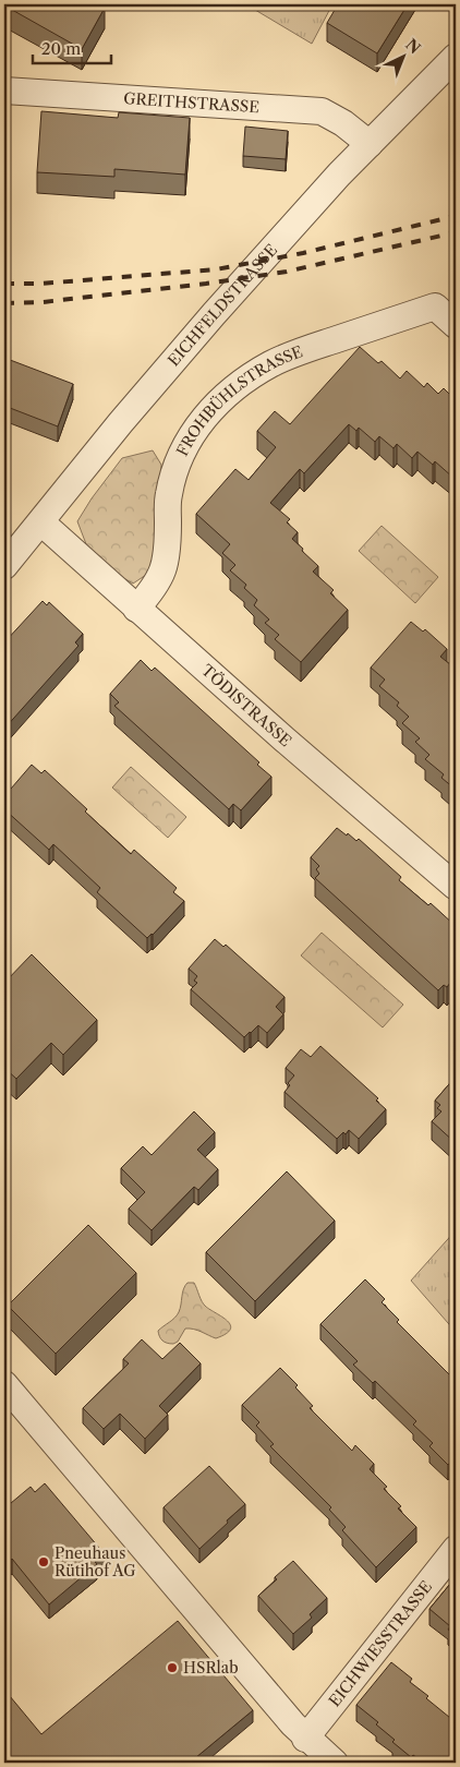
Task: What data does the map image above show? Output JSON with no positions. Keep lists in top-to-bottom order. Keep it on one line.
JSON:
{"streets":{"street":["GREITHSTRASSE","EICHFELDSTRASSE","FROHBÜHLSTRASSE","TÖDISTRASSE","EICHWIESSTRASSE"]},"crossings":[["GREITHSTRASSE","EICHFELDSTRASSE"],["EICHFELDSTRASSE","TÖDISTRASSE"],["FROHBÜHLSTRASSE","TÖDISTRASSE"]],"places":["Pneuhaus Rütihof AG","HSRlab"],"scale_bar":"20 m","north":"top right"}
